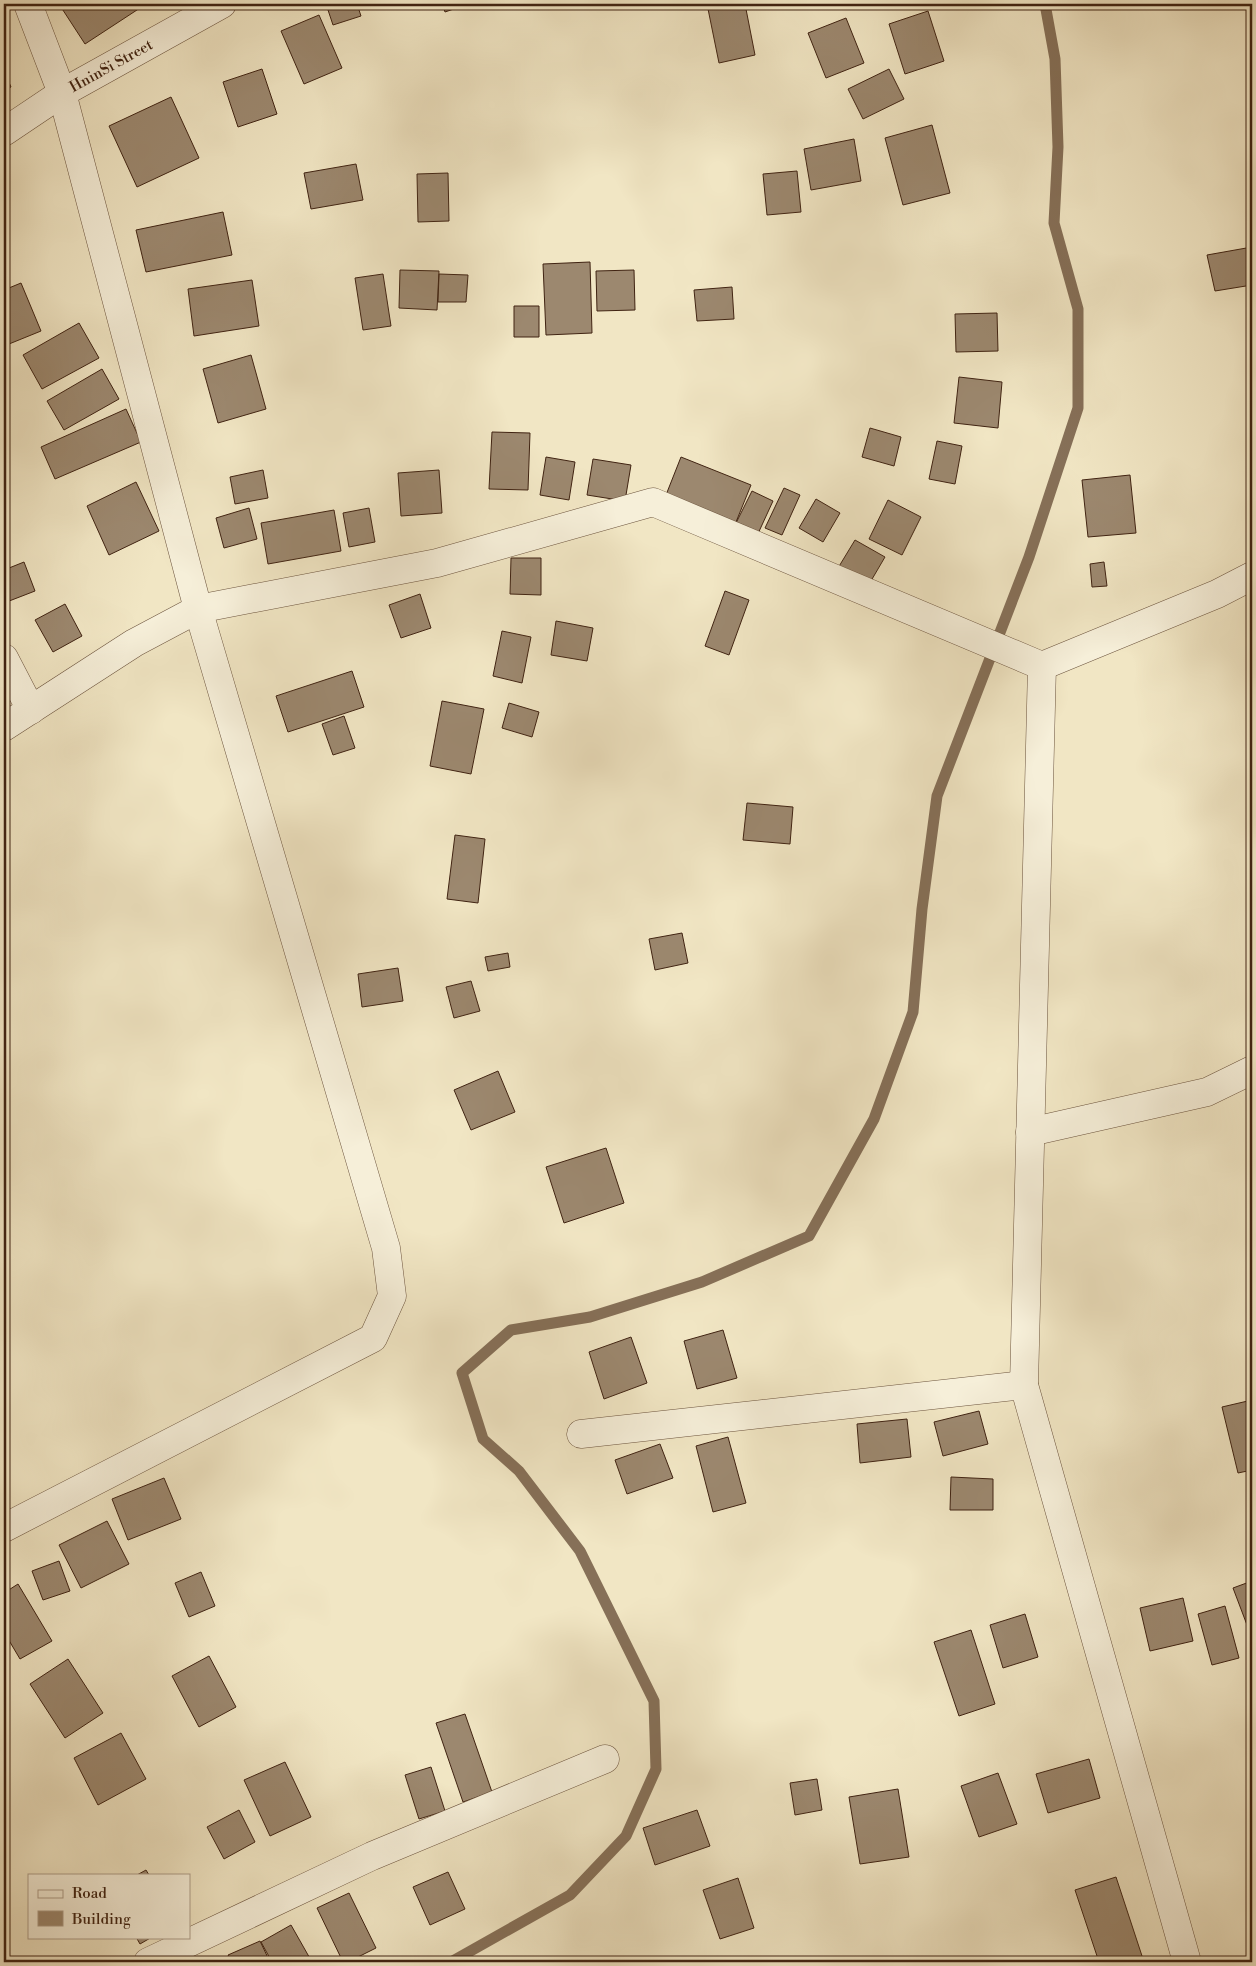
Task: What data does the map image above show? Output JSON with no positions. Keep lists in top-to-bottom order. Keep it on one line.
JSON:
{"streets":{"street":["HninSi Street"]},"legend":["Road","Building"]}
